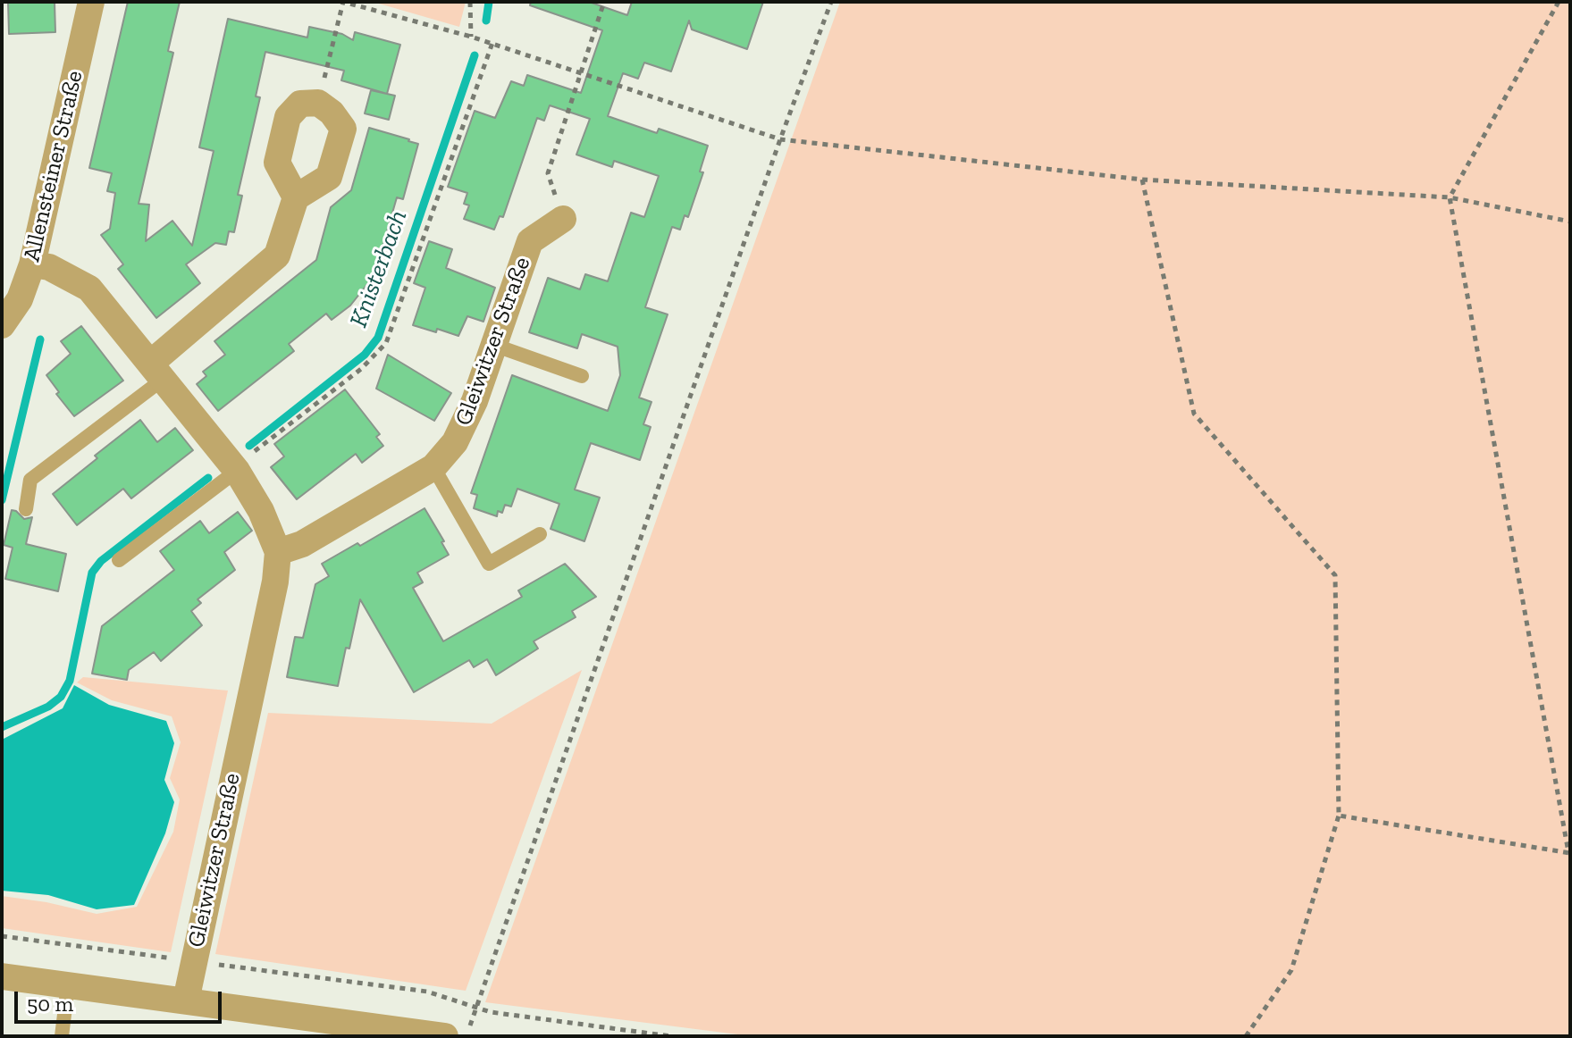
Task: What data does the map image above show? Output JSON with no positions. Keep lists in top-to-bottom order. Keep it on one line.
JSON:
{"streets":{"street":["Allensteiner Straße","Gleiwitzer Straße"]},"crossings":[["Allensteiner Straße","Gleiwitzer Straße"]],"water":["Knisterbach"],"scale_bar":"50 m"}
